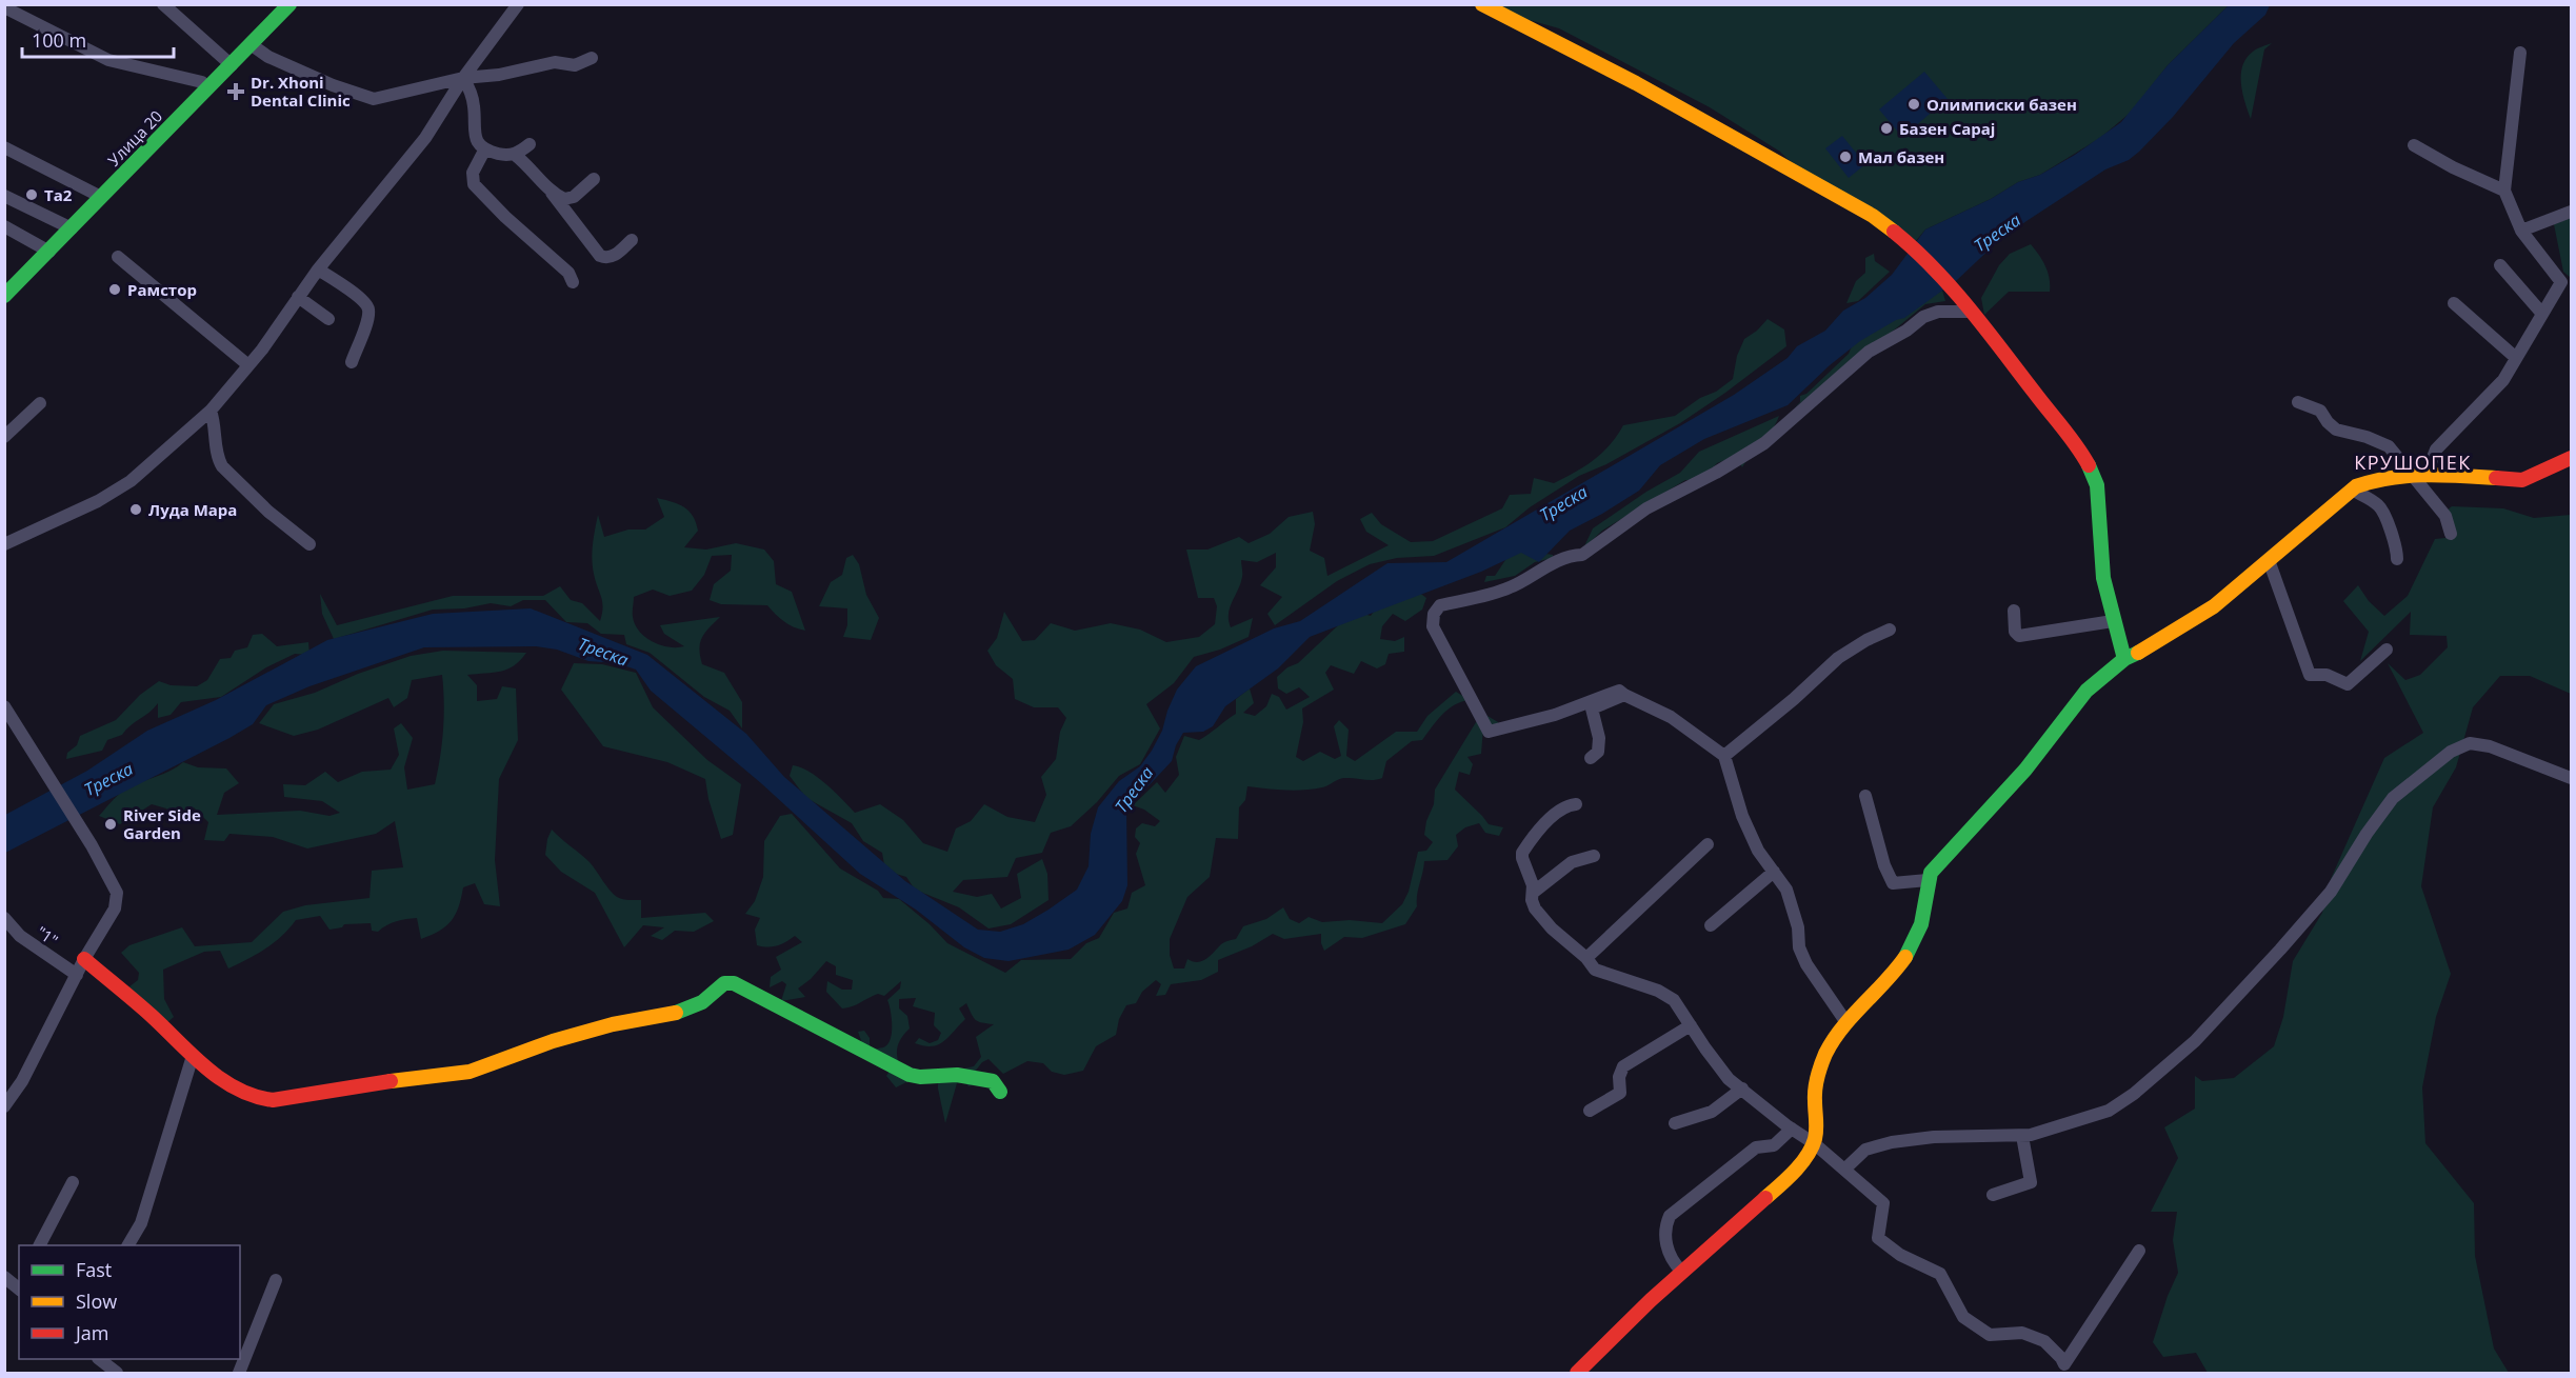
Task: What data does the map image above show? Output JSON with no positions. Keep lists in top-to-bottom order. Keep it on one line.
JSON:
{"streets":{"street":["Улица 20","\"1\""]},"districts":["КРУШОПЕК"],"water":["Треска"],"places":{"health":["Dr. Xhoni Dental Clinic"],"other":["Олимписки базен","Базен Сарај","Мал базен","Ta2","Рамстор","Луда Мара","River Side Garden"]},"legend":["Fast","Slow","Jam"],"scale_bar":"100 m"}
